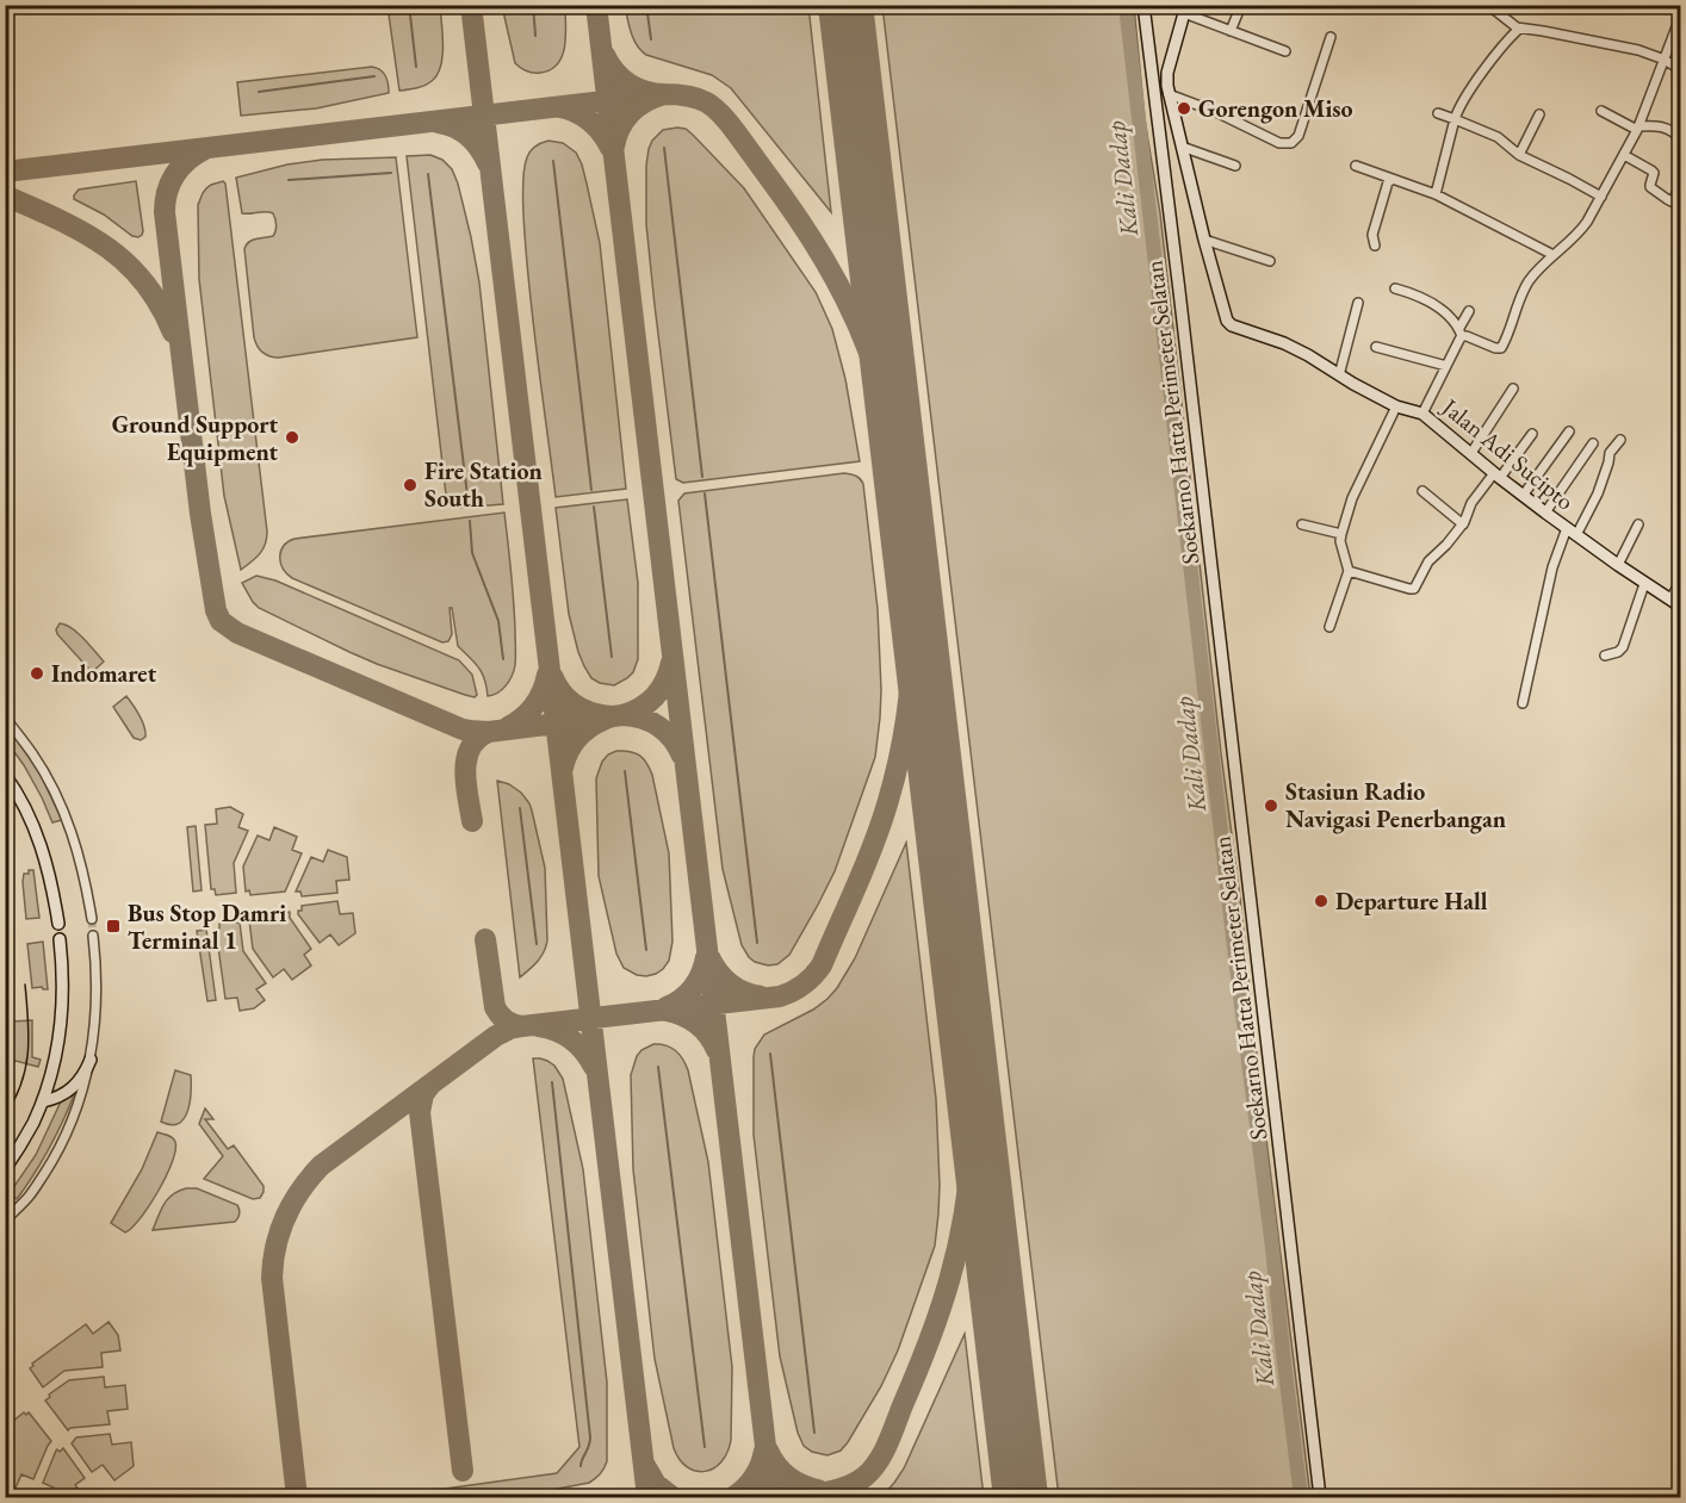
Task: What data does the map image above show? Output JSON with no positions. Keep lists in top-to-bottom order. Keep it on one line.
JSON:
{"streets":{"main road":["Soekarno Hatta Perimeter Selatan","Jalan Adi Sucipto"]},"water":["Kali Dadap"],"places":{"other":["Gorengon Miso","Ground Support Equipment","Fire Station South","Indomaret","Stasiun Radio Navigasi Penerbangan","Departure Hall"],"transit":["Bus Stop Damri Terminal 1"]}}
